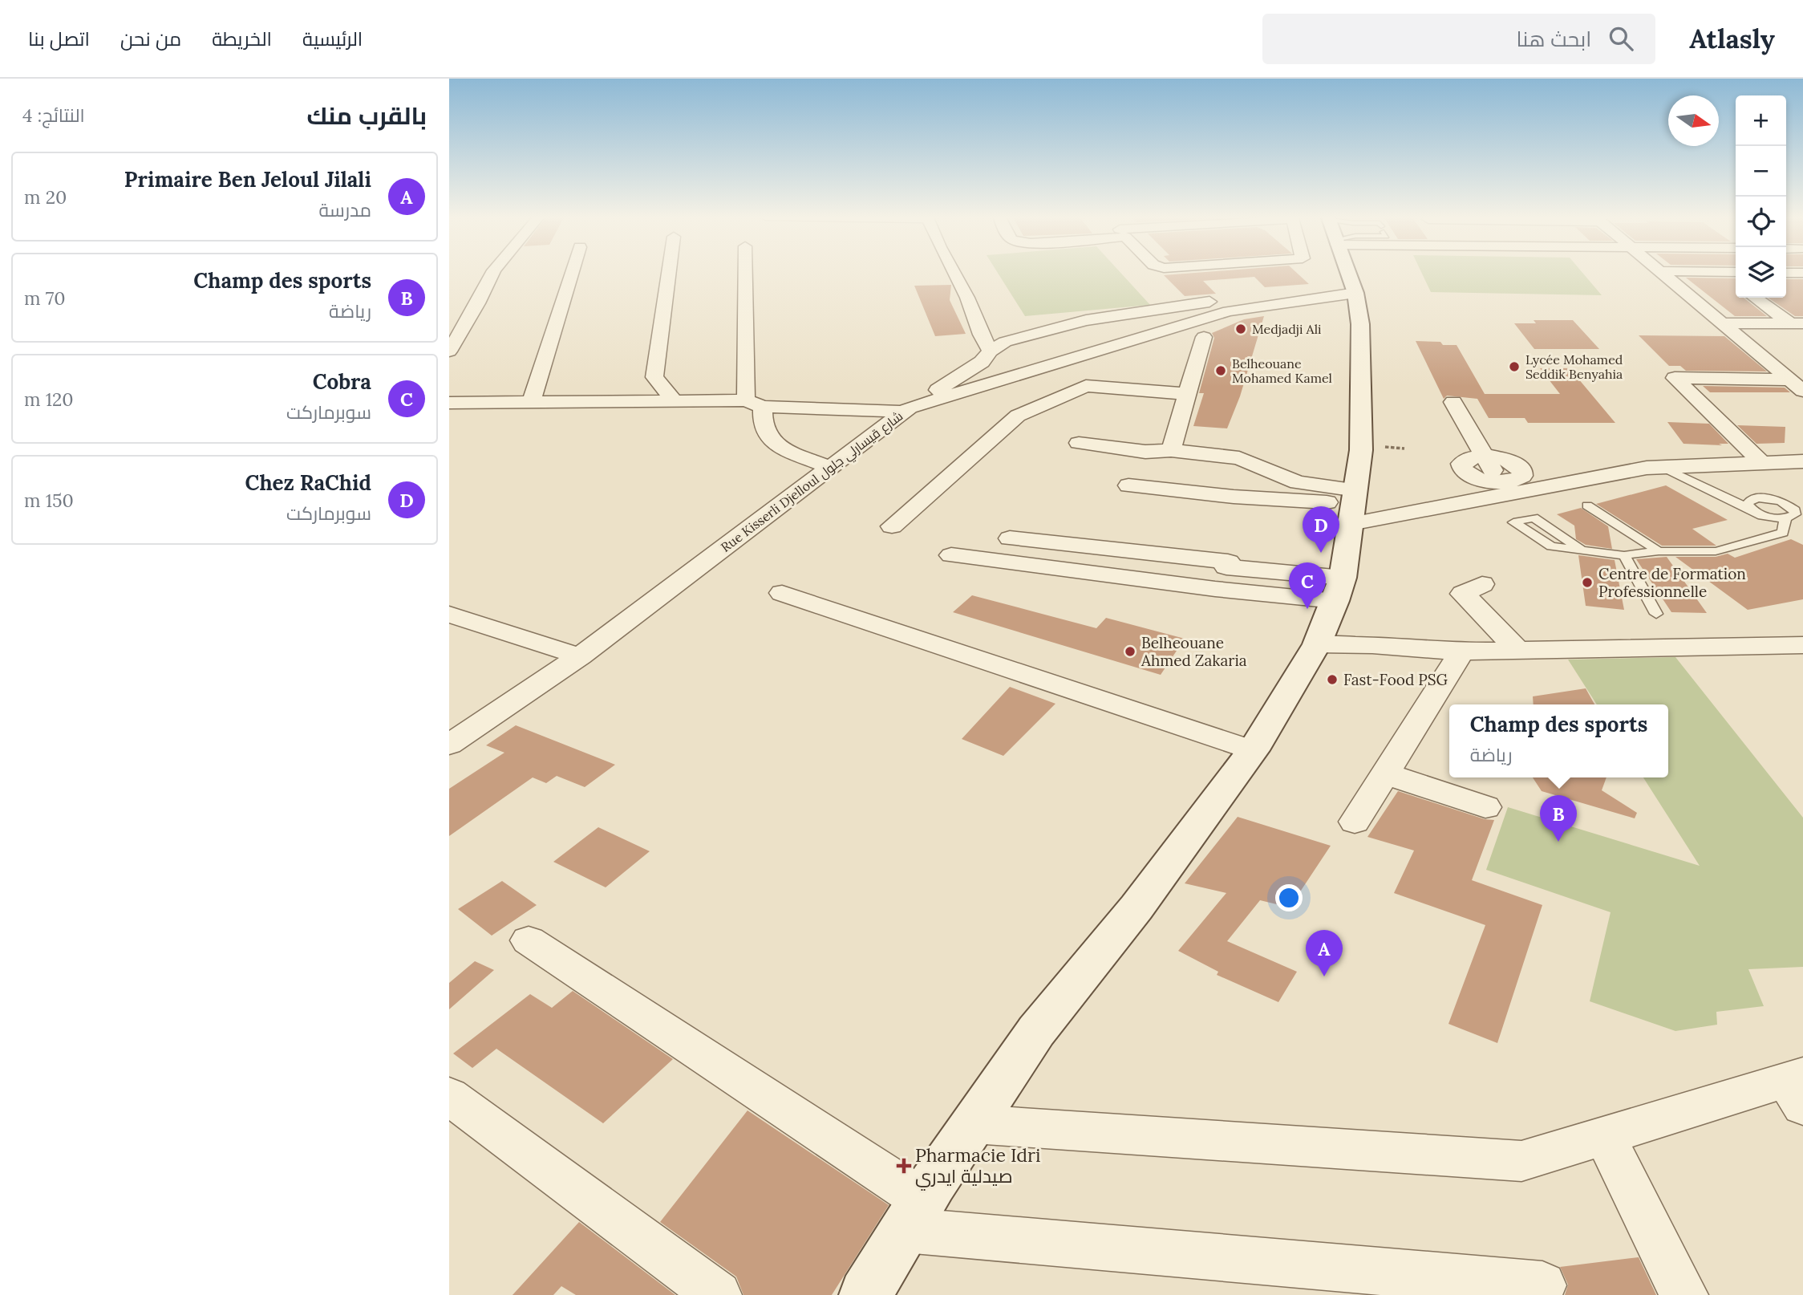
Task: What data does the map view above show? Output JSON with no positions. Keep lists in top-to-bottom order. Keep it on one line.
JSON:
{"streets":{"street":["Rue Kisserli Djelloul شارع قيسارلي جلول"]},"places":{"other":["Medjadji Ali","Lycée Mohamed Seddik Benyahia","Belheouane Mohamed Kamel","Centre de Formation Professionnelle","Belheouane Ahmed Zakaria","Fast-Food PSG"],"health":["Pharmacie Idri صيدلية ايدري"]},"north":"right","page":{"header":"Atlasly","search":"ابحث هنا","nav":["الرئيسية","الخريطة","من نحن","اتصل بنا"],"heading":["بالقرب منك","النتائج: 4"],"map_buttons":["+","−"],"list":[{"mark":"A","name":"Primaire Ben Jeloul Jilali","note":"مدرسة","value":"20 m"},{"mark":"B","name":"Champ des sports","note":"رياضة","value":"70 m"},{"mark":"C","name":"Cobra","note":"سوبرماركت","value":"120 m"},{"mark":"D","name":"Chez RaChid","note":"سوبرماركت","value":"150 m"}],"pins":["D","C","B","A"],"popup":["Champ des sports","رياضة"]}}
